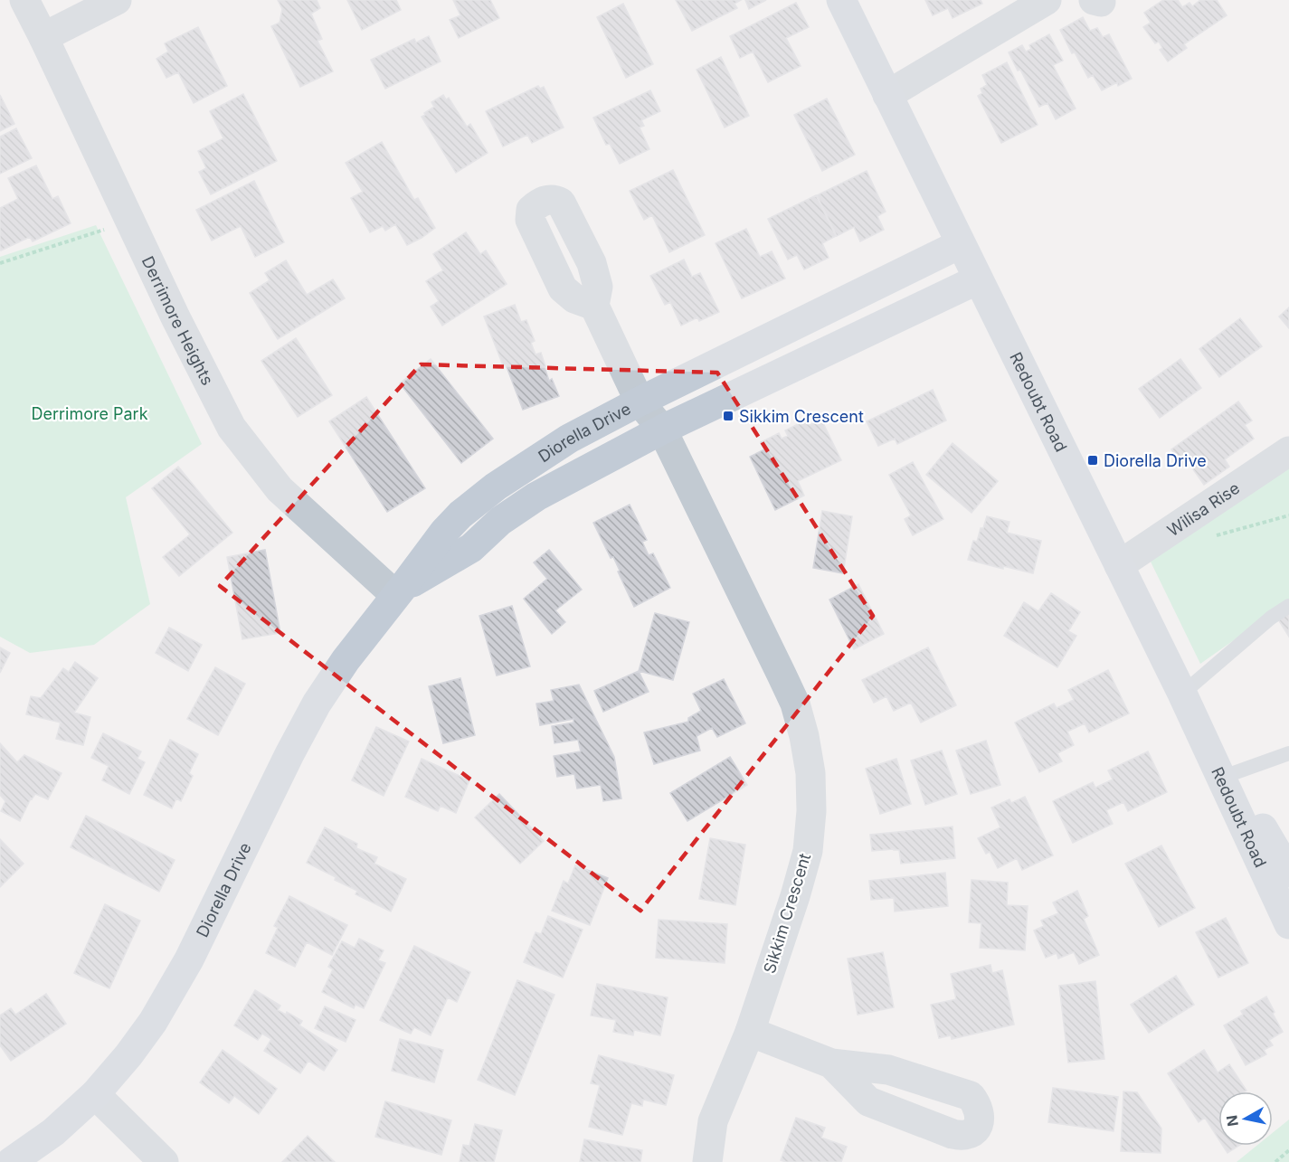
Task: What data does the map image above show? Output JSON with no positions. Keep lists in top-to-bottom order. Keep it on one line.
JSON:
{"streets":{"street":["Derrimore Heights","Redoubt Road","Diorella Drive","Wilisa Rise","Sikkim Crescent"]},"crossings":[["Derrimore Heights","Diorella Drive"],["Redoubt Road","Diorella Drive"],["Redoubt Road","Wilisa Rise"],["Diorella Drive","Sikkim Crescent"]],"parks":["Derrimore Park"],"places":{"transit":["Sikkim Crescent","Diorella Drive"]},"north":"left"}
